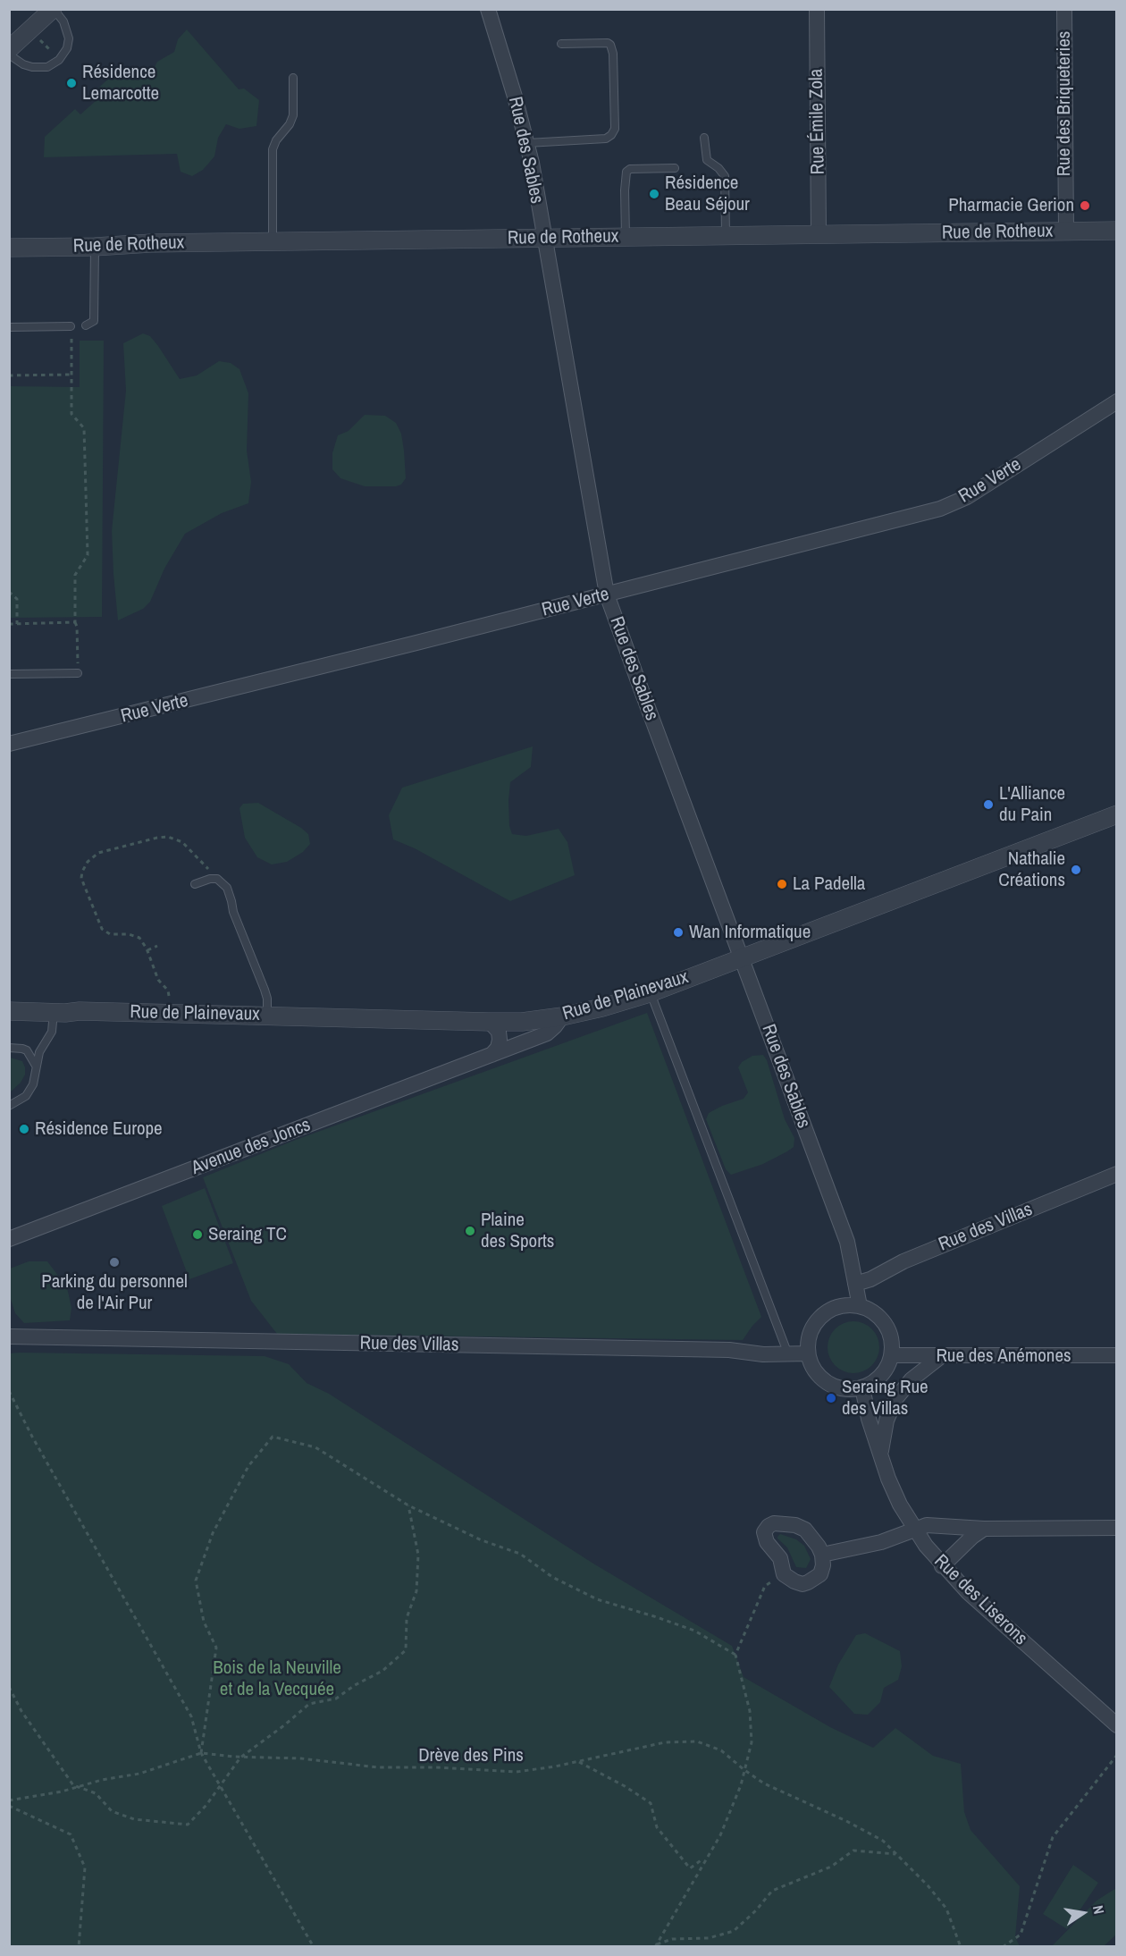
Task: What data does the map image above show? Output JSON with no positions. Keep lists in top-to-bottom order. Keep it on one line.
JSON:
{"streets":{"street":["Rue des Briqueteries","Rue Émile Zola","Rue des Sables","Rue de Rotheux","Rue Verte","Rue de Plainevaux","Avenue des Joncs","Rue des Villas","Rue des Anémones","Rue des Liserons"],"path":["Drève des Pins"]},"crossings":[["Rue des Briqueteries","Rue de Rotheux"],["Rue Émile Zola","Rue de Rotheux"],["Rue des Sables","Rue de Rotheux"],["Rue des Sables","Rue Verte"],["Rue des Sables","Rue de Plainevaux"],["Rue des Sables","Rue des Villas"],["Rue des Sables","Rue des Anémones"],["Rue des Sables","Rue des Liserons"],["Rue de Plainevaux","Avenue des Joncs"],["Rue des Villas","Rue des Anémones"],["Rue des Villas","Rue des Liserons"],["Rue des Anémones","Rue des Liserons"]],"parks":["Bois de la Neuville et de la Vecquée"],"places":["Résidence Lemarcotte","Résidence Beau Séjour","Pharmacie Gerion","L'Alliance du Pain","Nathalie Créations","La Padella","Wan Informatique","Résidence Europe","Plaine des Sports","Seraing TC","Parking du personnel de l'Air Pur","Seraing Rue des Villas"],"north":"right"}
